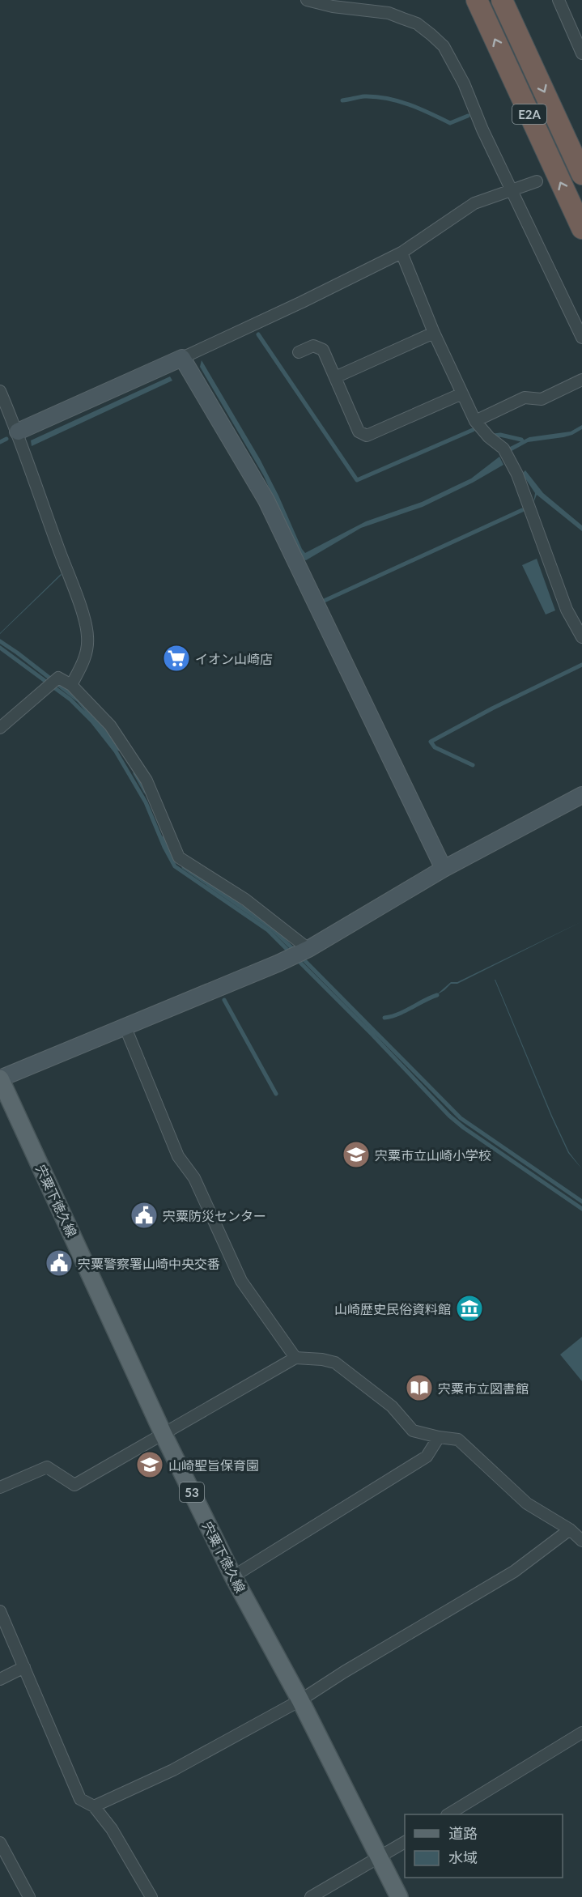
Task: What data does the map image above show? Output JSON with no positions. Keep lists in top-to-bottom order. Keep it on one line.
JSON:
{"streets":{"highway":["E2A"],"main road":["宍粟下徳久線","53"]},"places":{"supermarket":["イオン山崎店"],"school or university":["宍粟市立山崎小学校","山崎聖旨保育園"],"public building":["宍粟防災センター","宍粟警察署山崎中央交番"],"museum":["山崎歴史民俗資料館"],"library":["宍粟市立図書館"]},"legend":["道路","水域"]}
